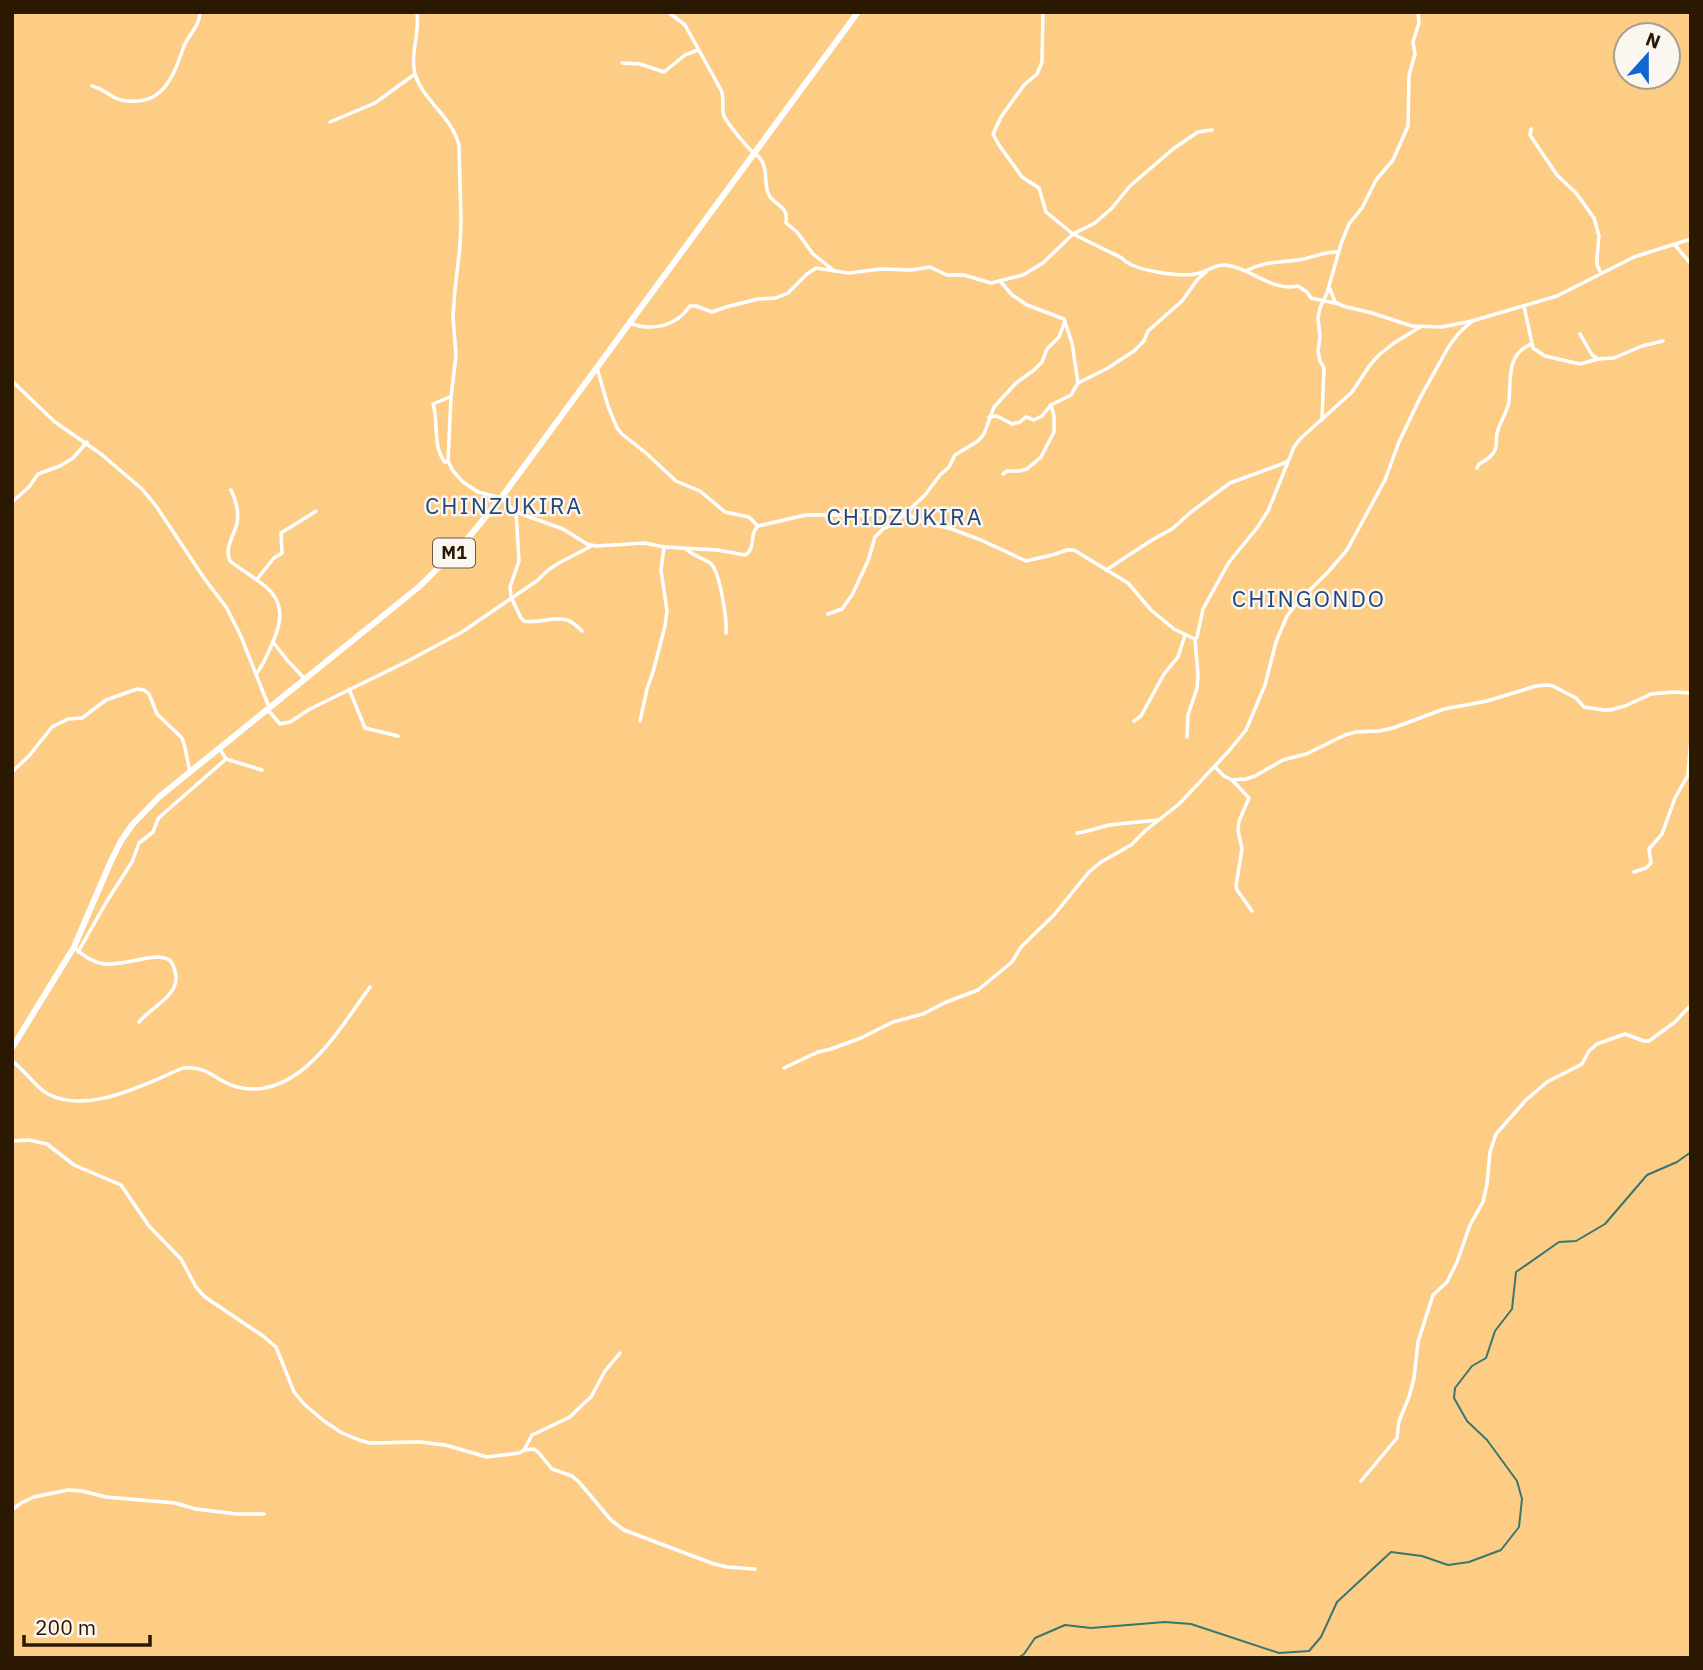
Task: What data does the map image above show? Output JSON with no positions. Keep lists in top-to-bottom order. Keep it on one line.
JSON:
{"streets":{"highway":["M1"]},"districts":["CHINZUKIRA","CHIDZUKIRA","CHINGONDO"],"scale_bar":"200 m","north":"top"}
